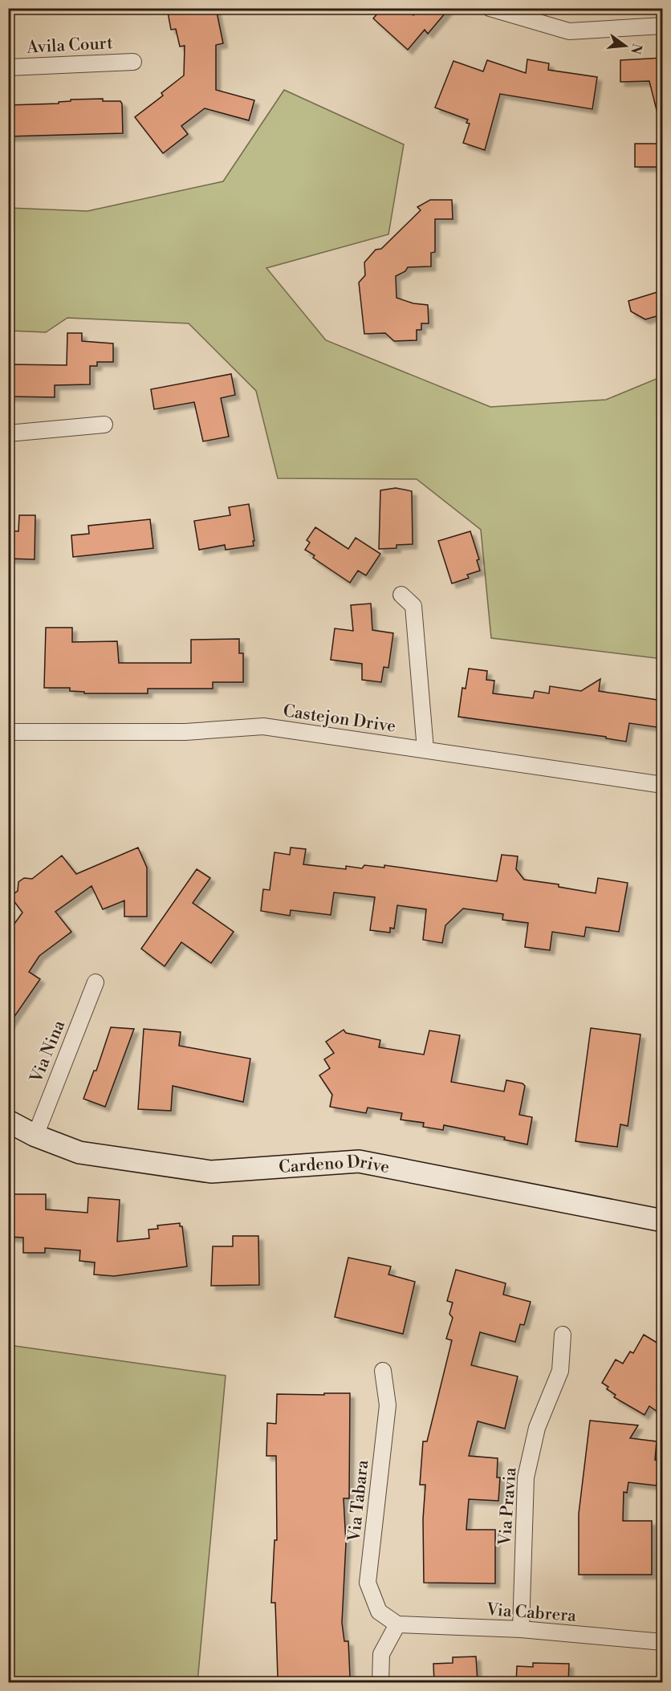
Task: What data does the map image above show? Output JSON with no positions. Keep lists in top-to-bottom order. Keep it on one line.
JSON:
{"streets":{"street":["Avila Court","Castejon Drive","Via Nina","Cardeno Drive","Via Tabara","Via Pravia","Via Cabrera"]},"crossings":[["Via Nina","Cardeno Drive"],["Via Tabara","Via Cabrera"],["Via Pravia","Via Cabrera"]],"north":"right"}
